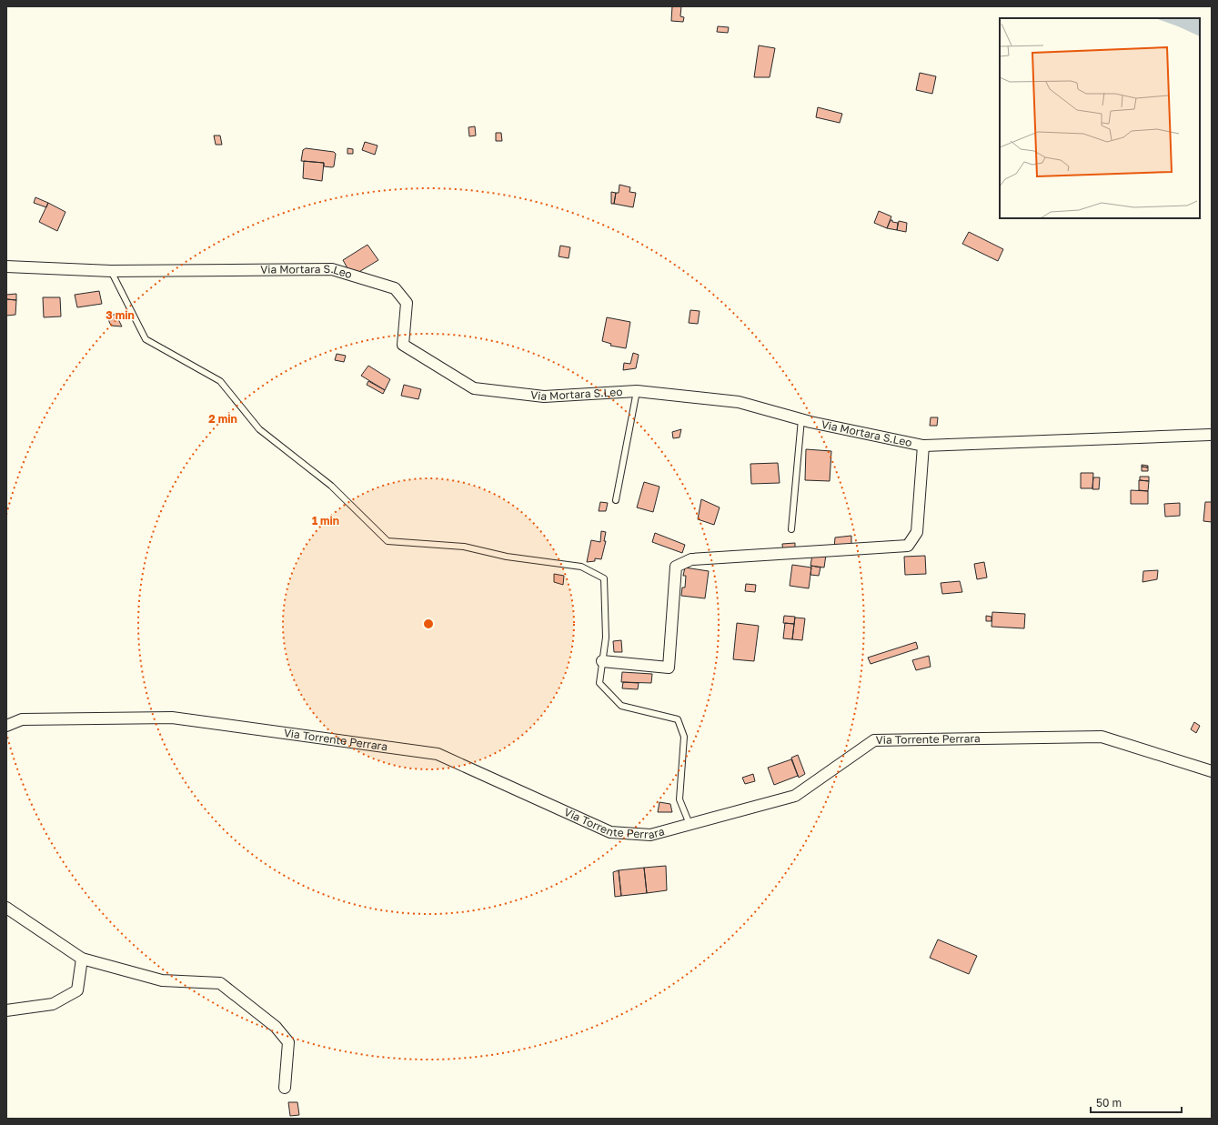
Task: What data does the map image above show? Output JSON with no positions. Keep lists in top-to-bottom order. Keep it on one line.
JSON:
{"streets":{"street":["Via Mortara S.Leo","Via Torrente Perrara"]},"scale_bar":"50 m","rings":["3 min","2 min","1 min"]}
